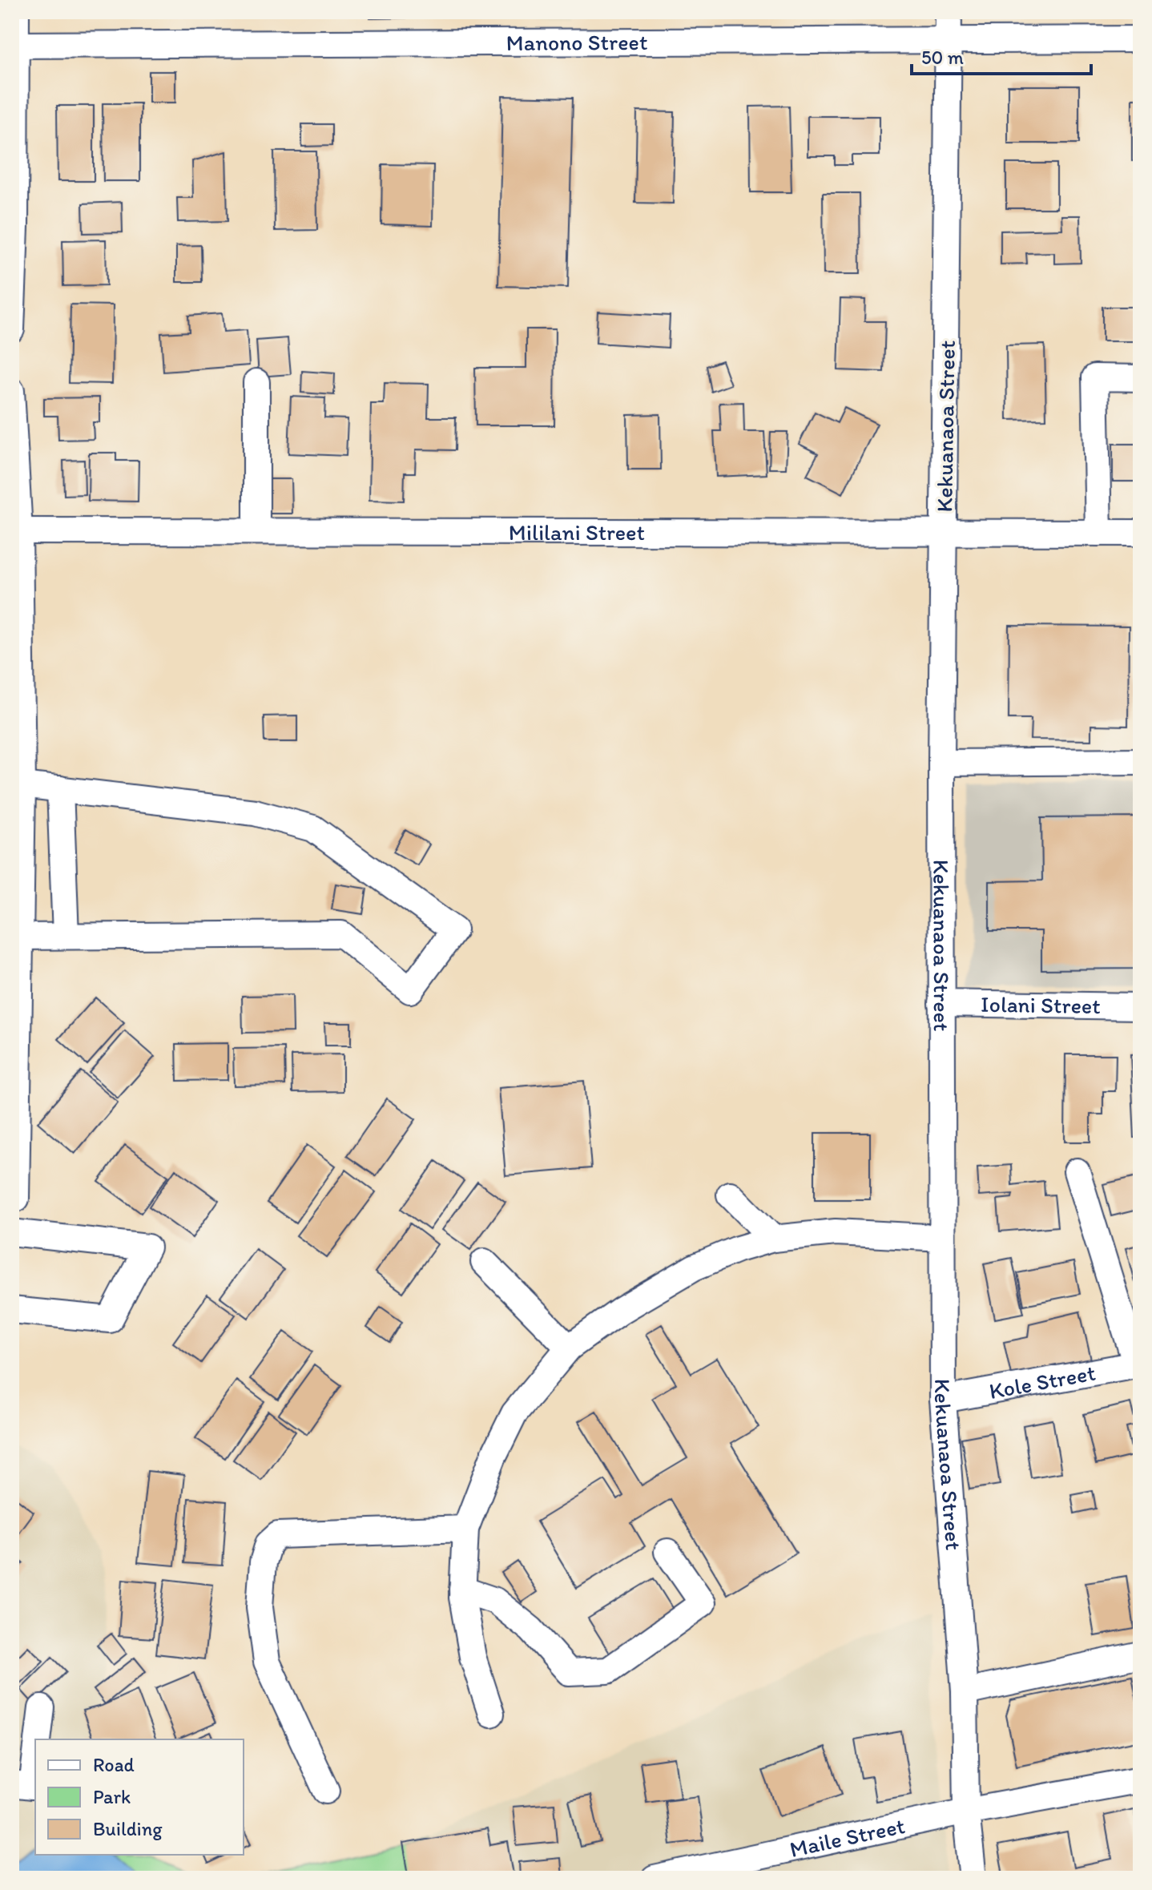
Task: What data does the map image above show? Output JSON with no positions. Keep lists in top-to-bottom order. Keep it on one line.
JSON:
{"streets":{"street":["Manono Street","Kekuanaoa Street","Mililani Street","Iolani Street","Kole Street","Maile Street"]},"crossings":[["Manono Street","Kekuanaoa Street"],["Kekuanaoa Street","Mililani Street"],["Kekuanaoa Street","Iolani Street"],["Kekuanaoa Street","Kole Street"],["Kekuanaoa Street","Maile Street"]],"legend":["Road","Park","Building"],"scale_bar":"50 m"}
